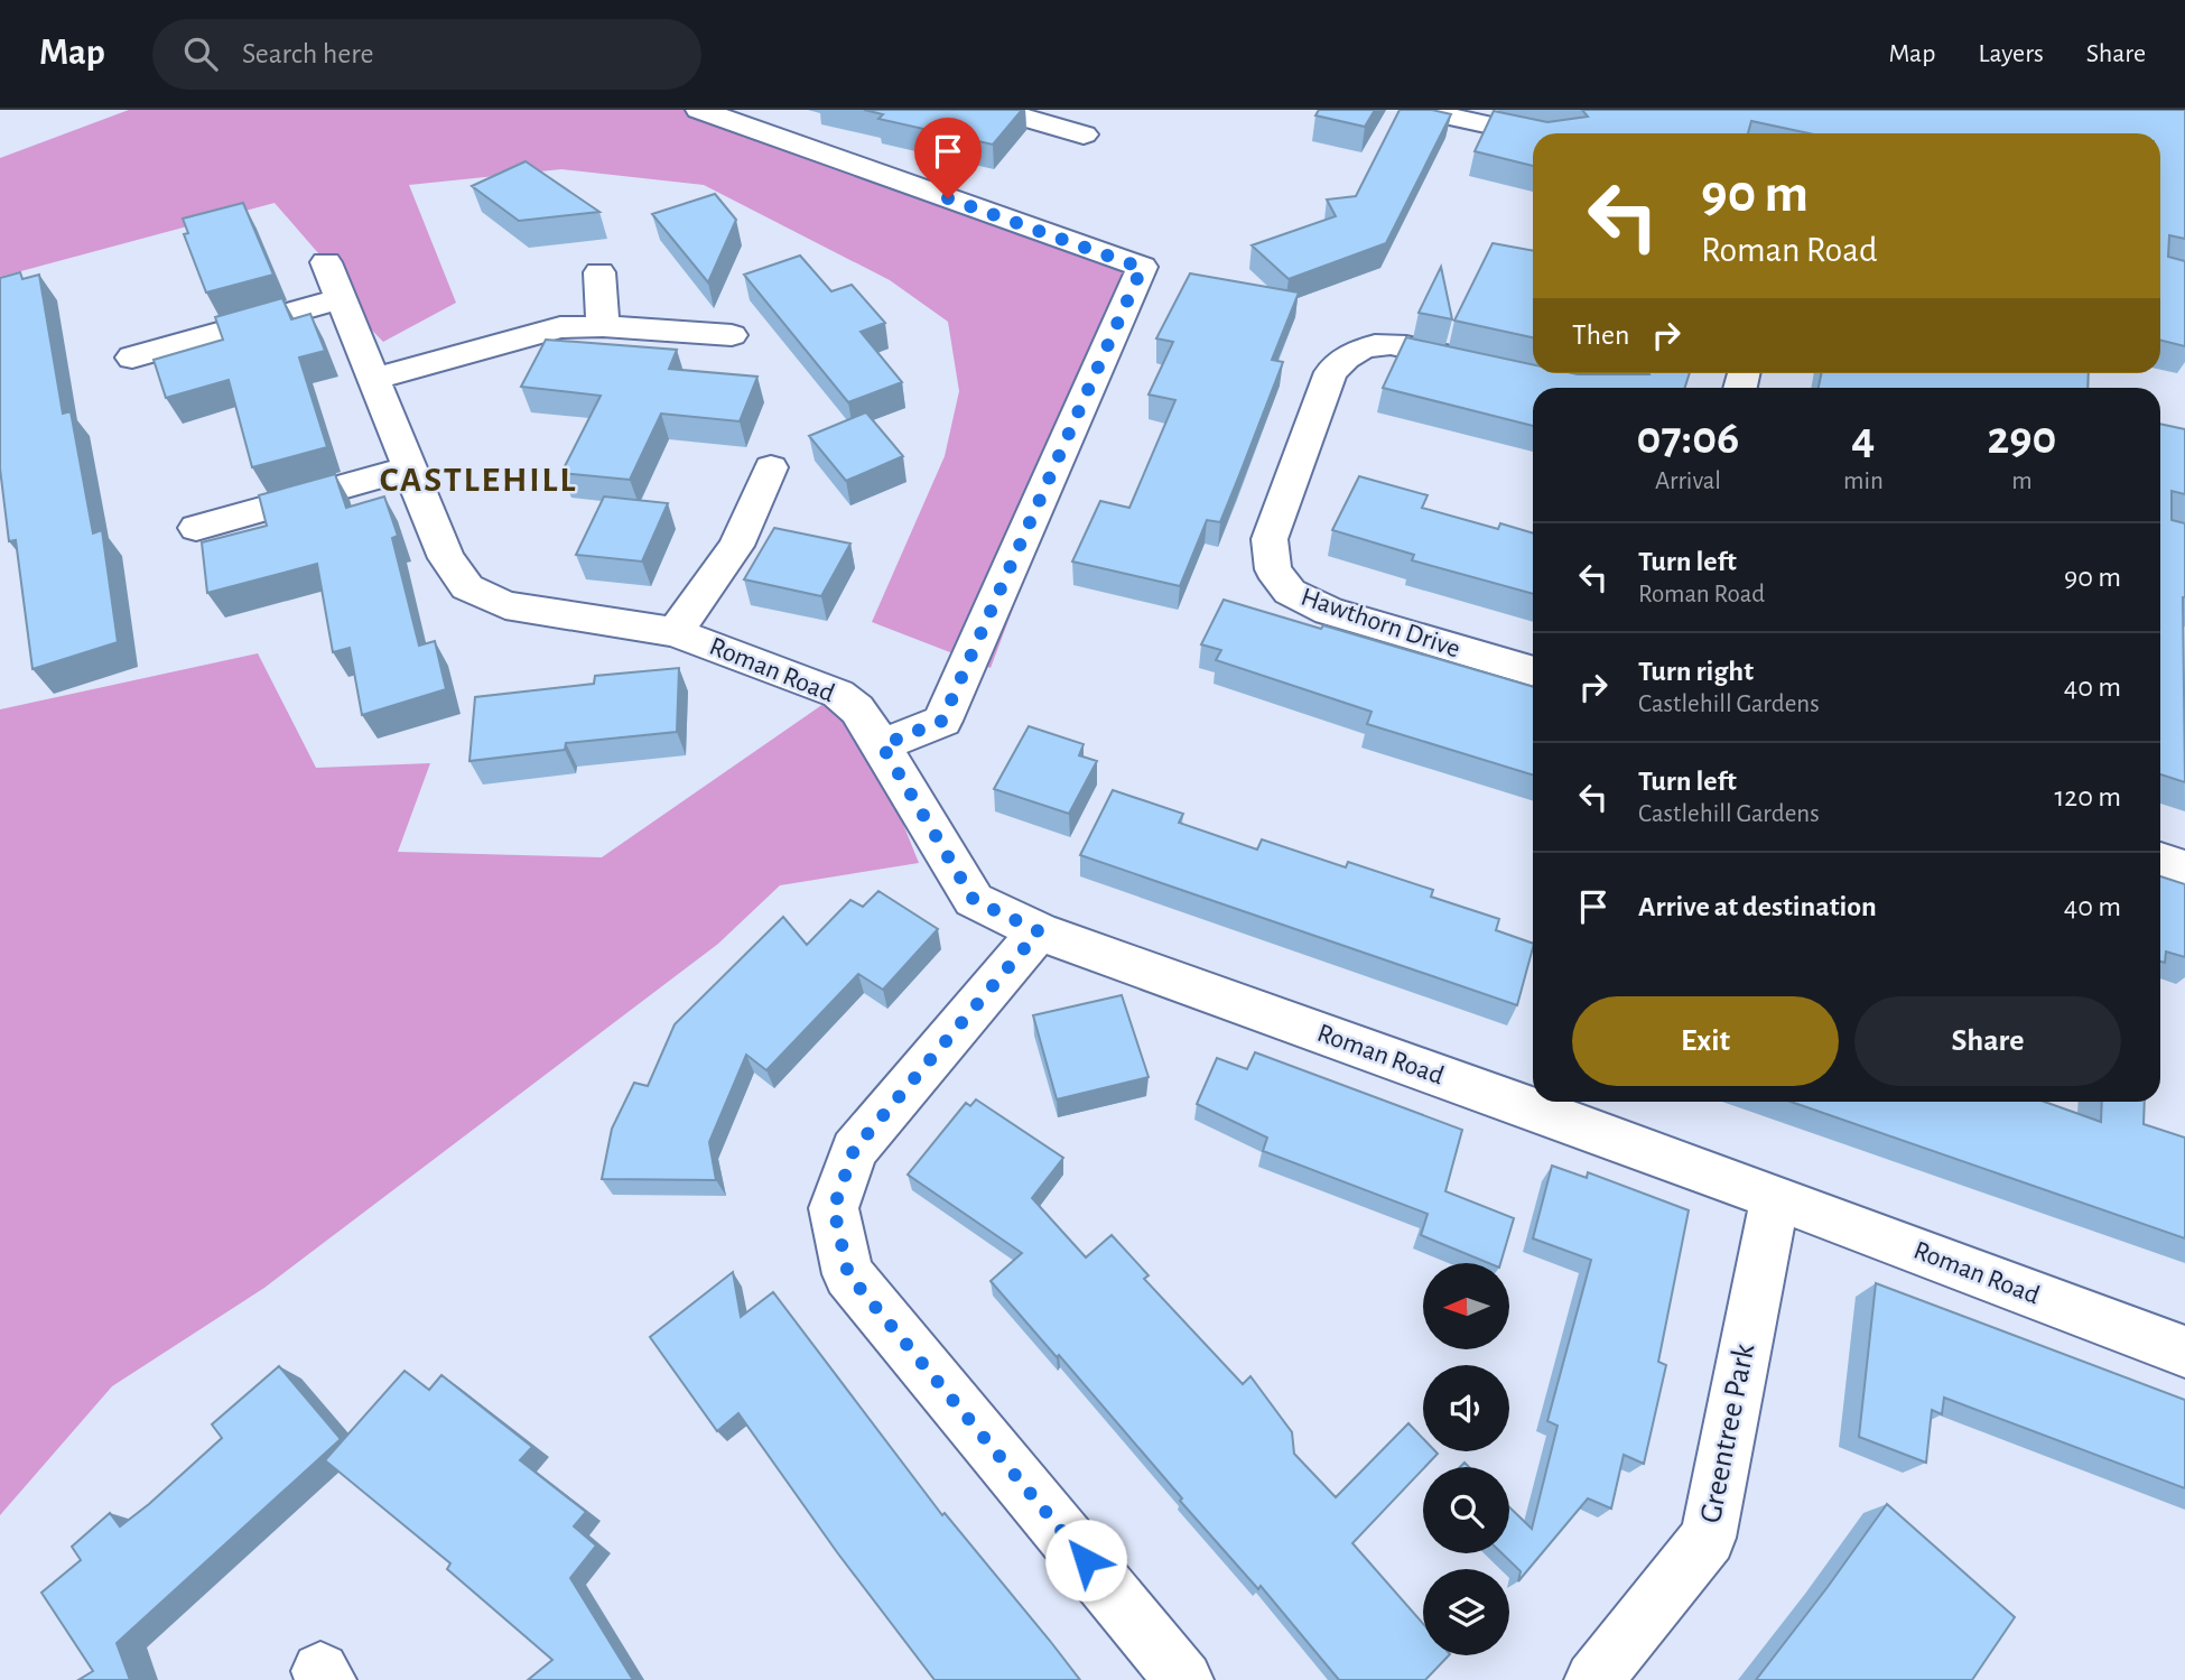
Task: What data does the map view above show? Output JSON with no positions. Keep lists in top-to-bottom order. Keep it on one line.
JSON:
{"streets":{"street":["Hawthorn Drive","Roman Road","Greentree Park"]},"crossings":[["Roman Road","Greentree Park"]],"districts":["CASTLEHILL"],"north":"left","page":{"header":"Map","search":"Search here","nav":["Map","Layers","Share"],"turn":["90 m","Roman Road"],"then":"Then","eta":["07:06","Arrival","4","min","290","m"],"list":[{"name":"Turn left","note":"Roman Road","value":"90 m"},{"name":"Turn right","note":"Castlehill Gardens","value":"40 m"},{"name":"Turn left","note":"Castlehill Gardens","value":"120 m"},{"name":"Arrive at destination","value":"40 m"}],"buttons":["Exit","Share"]}}
